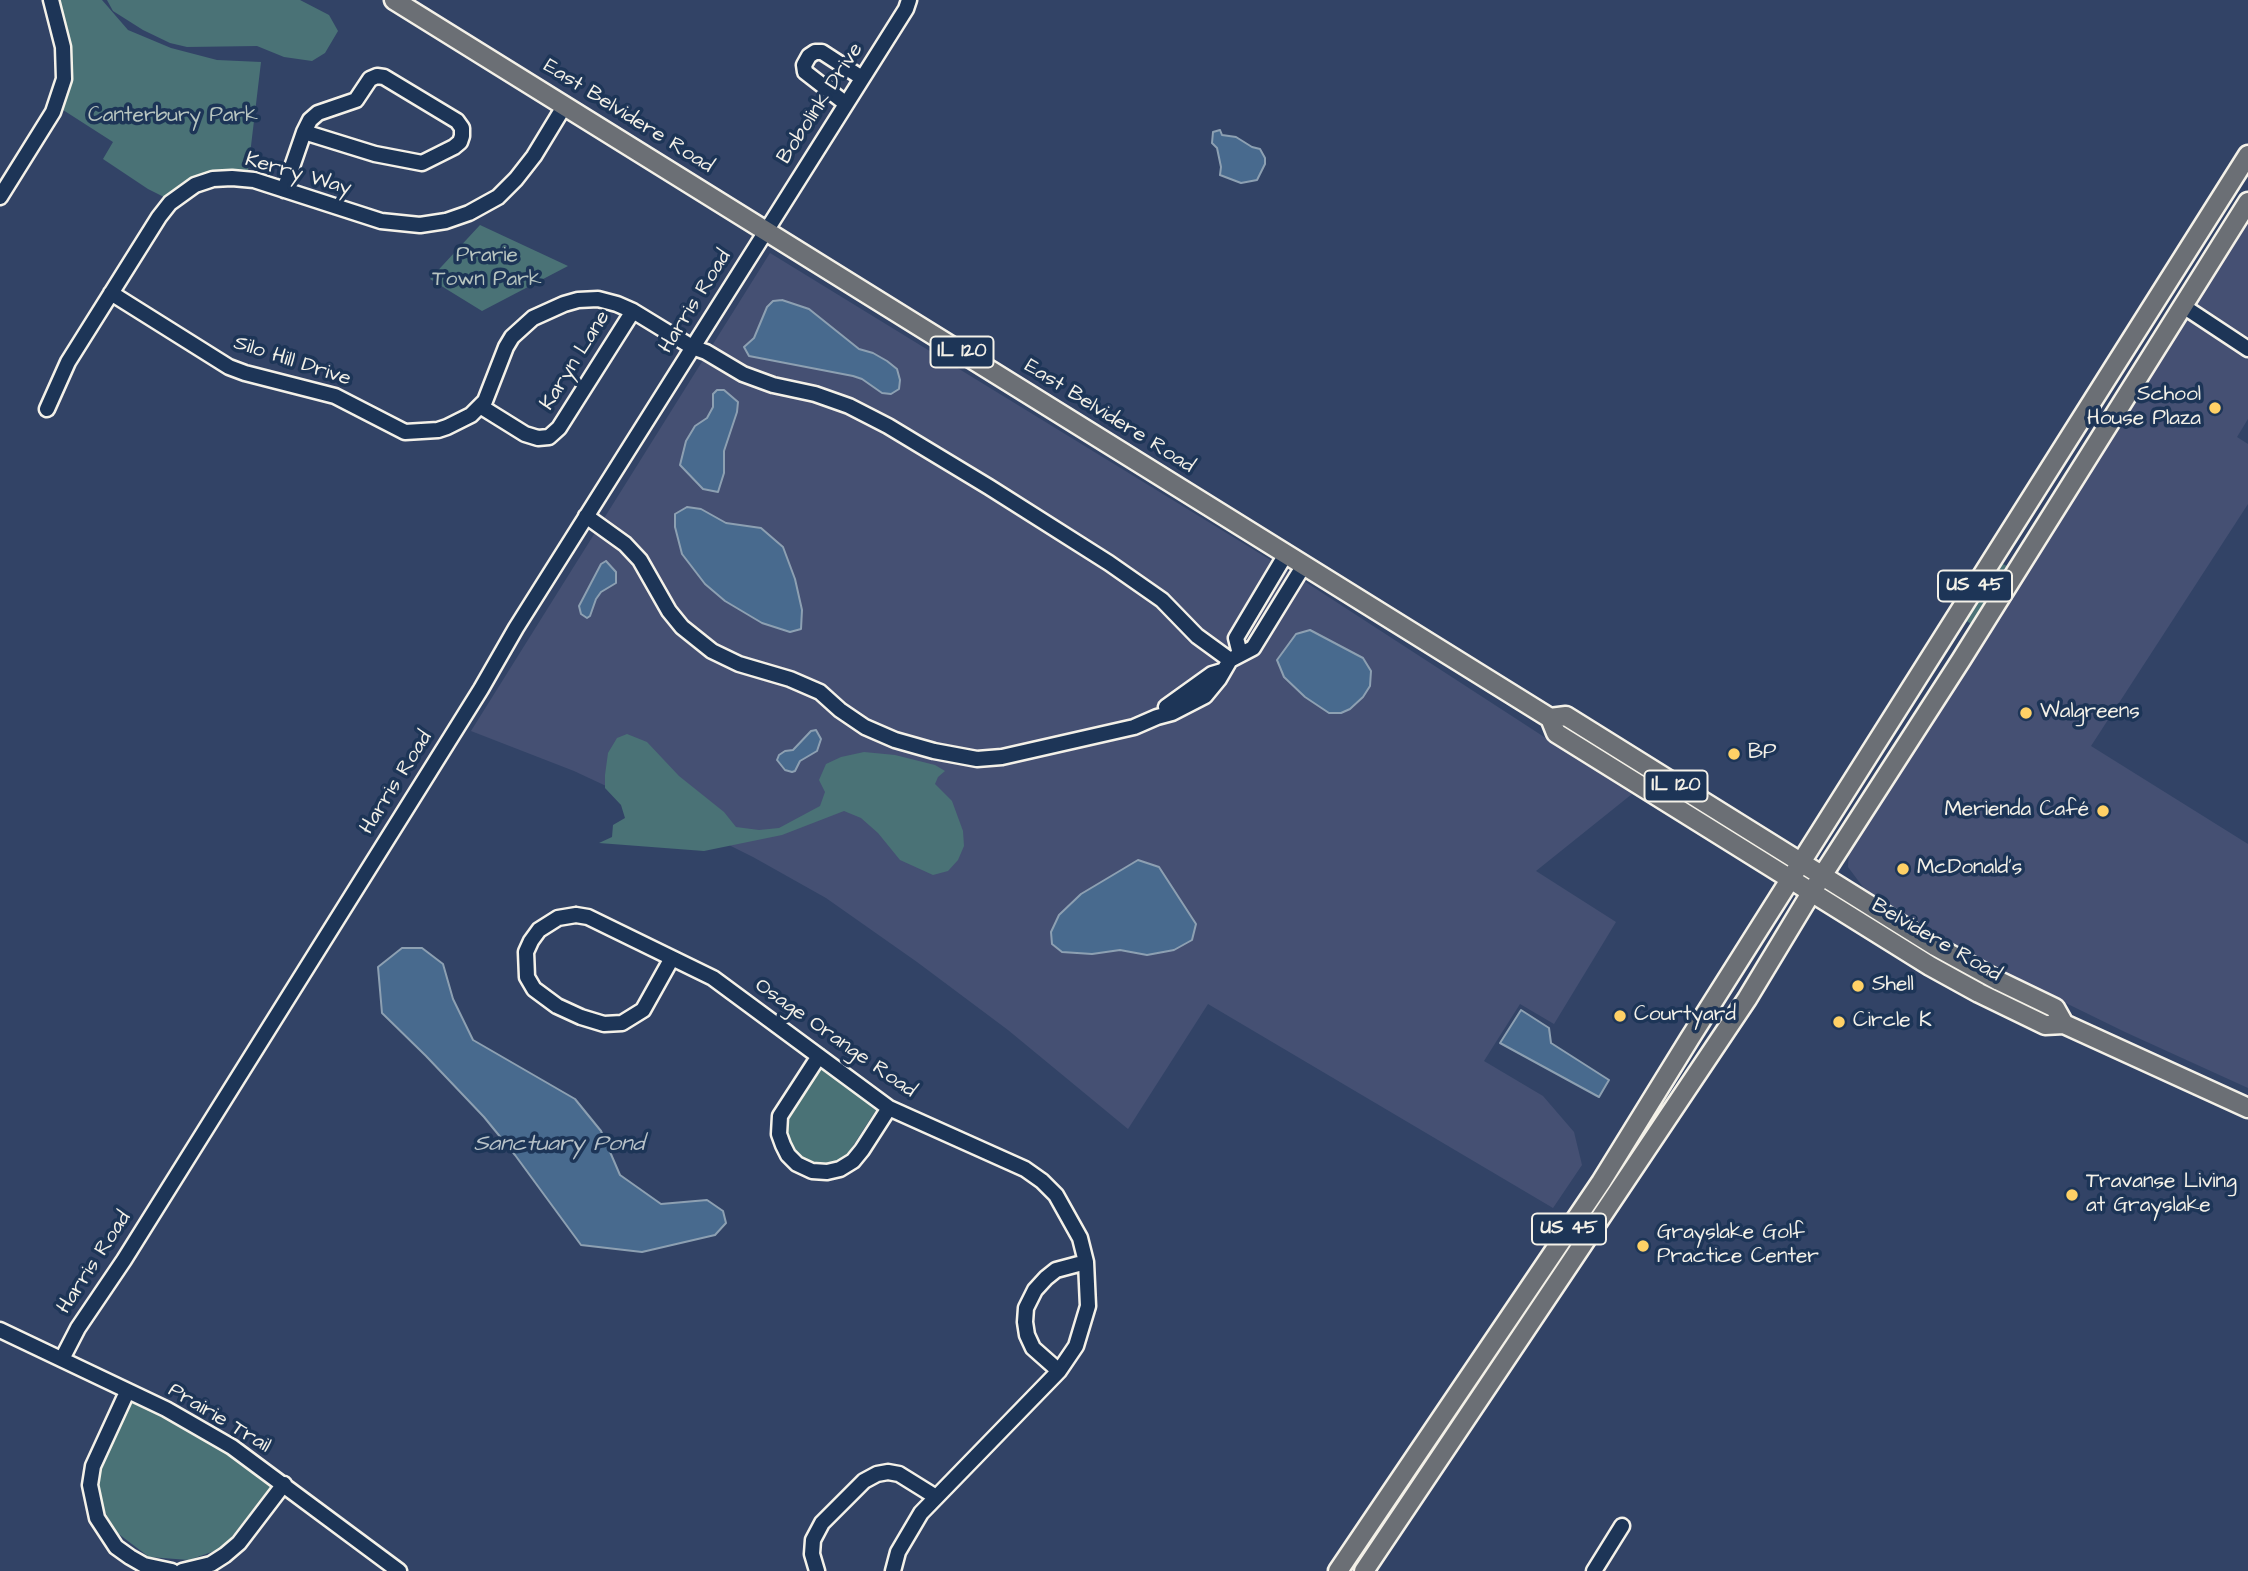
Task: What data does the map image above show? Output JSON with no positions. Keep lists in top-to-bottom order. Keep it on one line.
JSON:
{"streets":{"main road":["East Belvidere Road","IL 120","US 45","Belvidere Road"],"street":["Bobolink Drive","Kerry Way","Harris Road","Karyn Lane","Silo Hill Drive","Osage Orange Road","Prairie Trail"]},"crossings":[["Bobolink Drive","East Belvidere Road"],["Bobolink Drive","Harris Road"],["East Belvidere Road","Kerry Way"],["East Belvidere Road","Harris Road"],["East Belvidere Road","US 45"],["East Belvidere Road","Belvidere Road"],["Kerry Way","Silo Hill Drive"],["Harris Road","Prairie Trail"],["Karyn Lane","Silo Hill Drive"],["US 45","Belvidere Road"]],"water":["Sanctuary Pond"],"parks":["Canterbury Park","Prarie Town Park"],"places":["School House Plaza","Walgreens","BP","Merienda Café","McDonald's","Shell","Courtyard","Circle K","Travanse Living at Grayslake","Grayslake Golf Practice Center"]}
